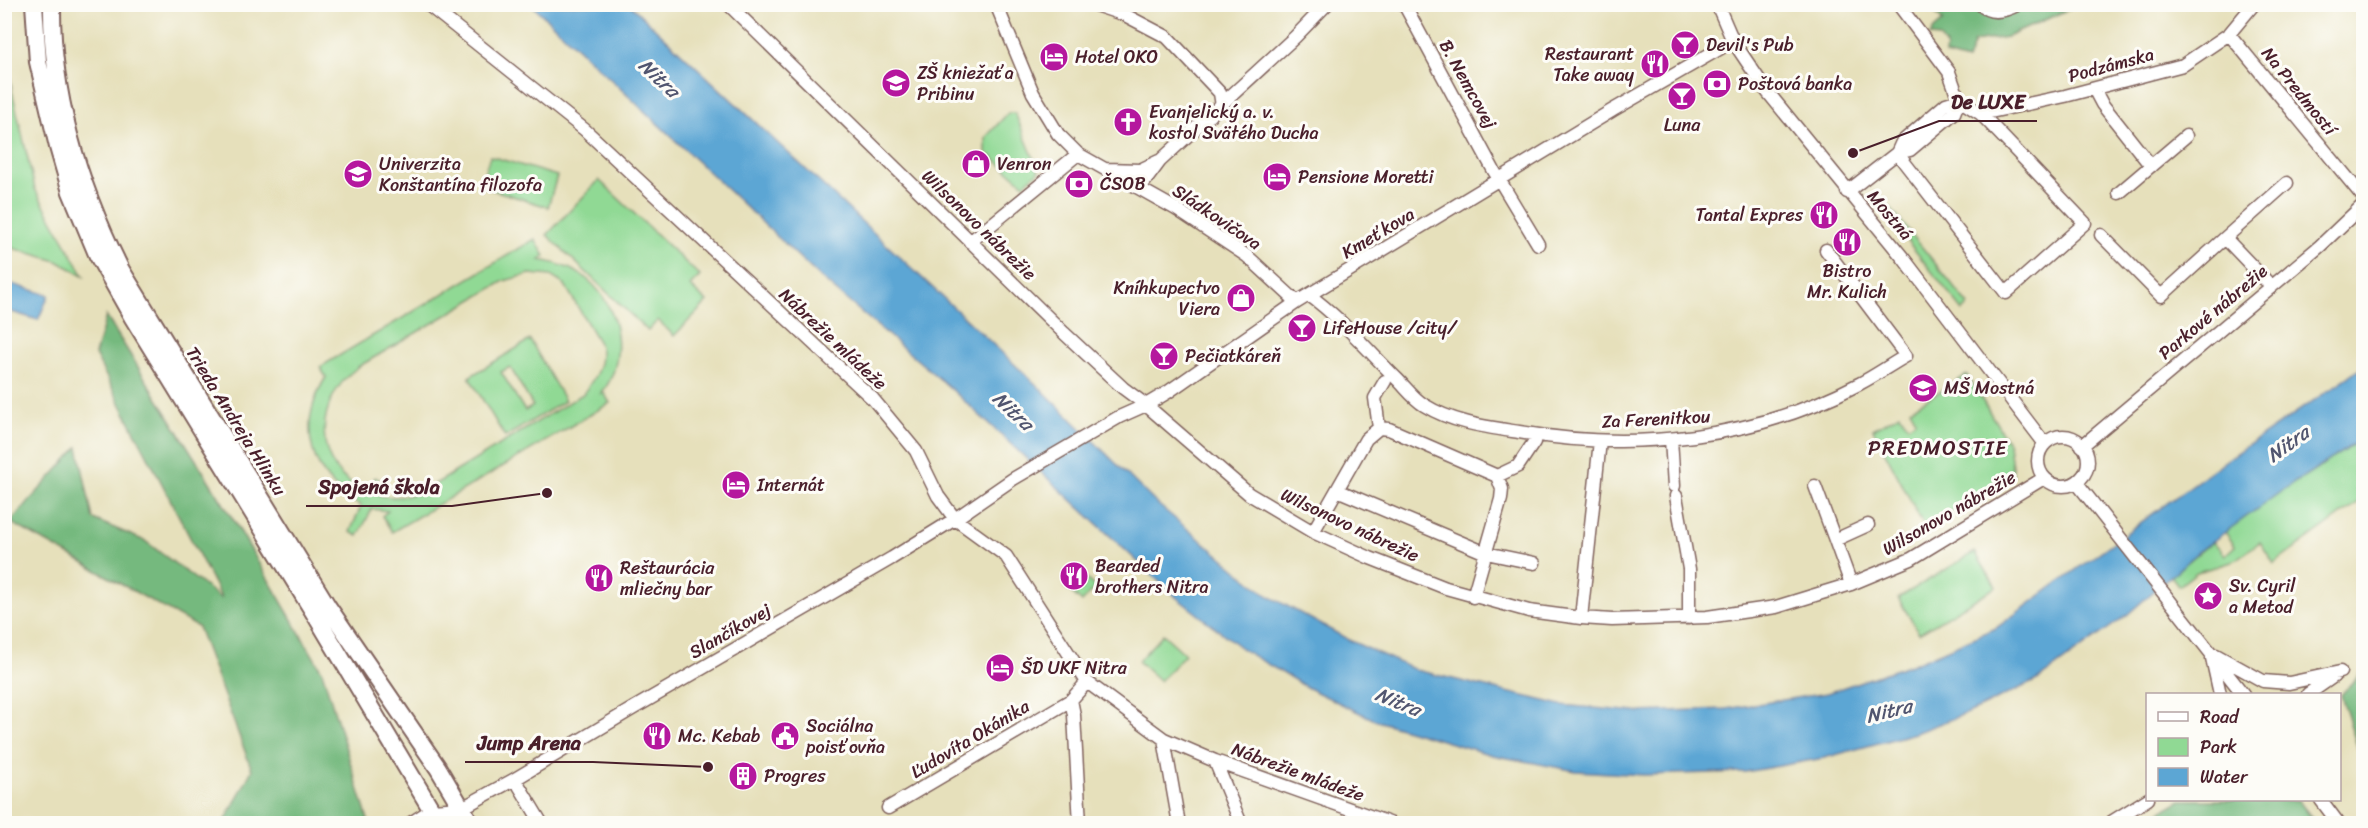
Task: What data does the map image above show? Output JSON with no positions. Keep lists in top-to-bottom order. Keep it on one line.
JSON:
{"streets":{"main road":["Trieda Andreja Hlinku"],"street":["Podzámska","B. Nemcovej","Na Predmostí","Mostná","Sládkovičova","Wilsonovo nábrežie","Kmeťkova","Parkové nábrežie","Nábrežie mládeže","Za Ferenitkou","Slančíkovej","Ľudovíta Okánika"]},"crossings":[["Podzámska","Na Predmostí"],["B. Nemcovej","Kmeťkova"],["Mostná","Wilsonovo nábrežie"],["Mostná","Kmeťkova"],["Mostná","Parkové nábrežie"],["Sládkovičova","Kmeťkova"],["Wilsonovo nábrežie","Kmeťkova"],["Wilsonovo nábrežie","Parkové nábrežie"],["Kmeťkova","Za Ferenitkou"],["Kmeťkova","Slančíkovej"],["Nábrežie mládeže","Slančíkovej"],["Nábrežie mládeže","Ľudovíta Okánika"],["Trieda Andreja Hlinku","Slančíkovej"]],"districts":["PREDMOSTIE"],"water":["Nitra"],"places":{"bar":["Devil's Pub","Luna","LifeHouse /city/","Pečiatkáreň"],"hotel":["Hotel OKO","Pensione Moretti","Internát","ŠD UKF Nitra"],"restaurant":["Restaurant Take away","Tantal Expres","Bistro Mr. Kulich","Bearded brothers Nitra","Reštaurácia mliečny bar","Mc. Kebab"],"school or university":["ZŠ kniežaťa Pribinu","Univerzita Konštantína filozofa","MŠ Mostná"],"bank":["Poštová banka","ČSOB"],"church":["Evanjelický a. v. kostol Svätého Ducha"],"other":["De LUXE","Spojená škola","Jump Arena"],"shop":["Venron","Kníhkupectvo Viera"],"place":["Sv. Cyril a Metod"],"public building":["Sociálna poisťovňa"],"building":["Progres"]},"legend":["Road","Park","Water"]}
